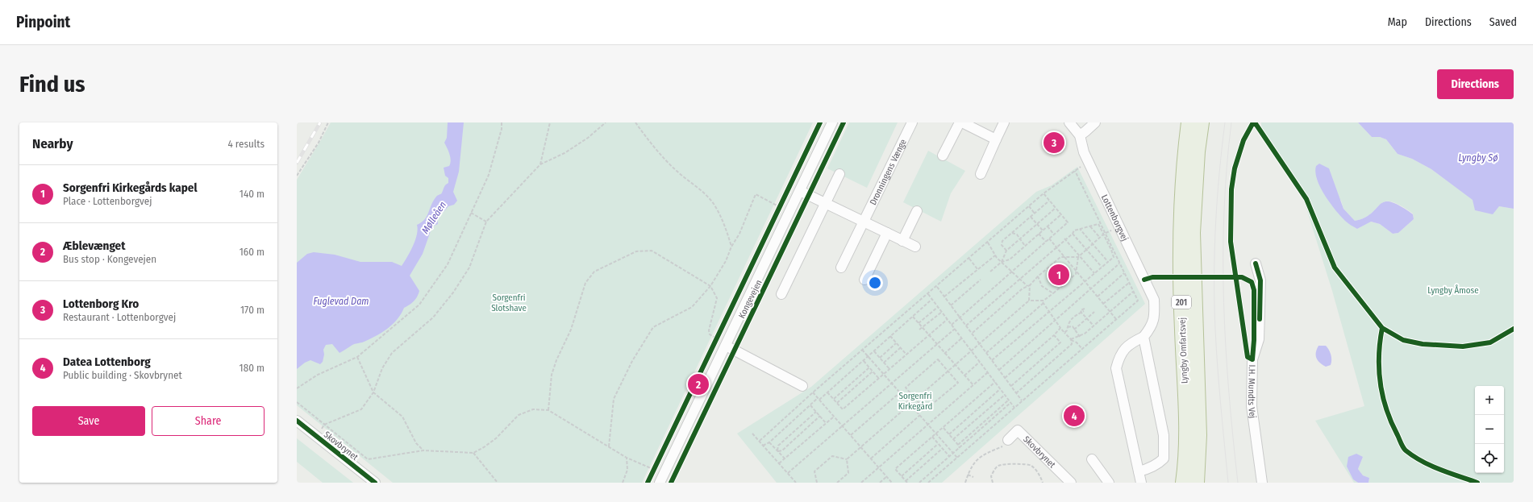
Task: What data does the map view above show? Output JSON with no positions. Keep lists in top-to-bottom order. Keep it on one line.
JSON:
{"streets":{"highway":["201","Lyngby Omfartsvej"],"street":["Dronningens Vænge","Lottenborgvej","Kongevejen","I.H. Mundts Vej","Skovbrynet"]},"water":["Lyngby Sø","Mølleåen","Fuglevad Dam"],"parks":["Lyngby Åmose","Sorgenfri Slotshave","Sorgenfri Kirkegård"],"page":{"header":"Pinpoint","nav":["Map","Directions","Saved"],"buttons":["Directions",["Save","Share"]],"title":"Find us","heading":["Nearby","4 results"],"pins":["3","1","2","4"],"list":[{"mark":"1","name":"Sorgenfri Kirkegårds kapel","note":"Place · Lottenborgvej","value":"140 m"},{"mark":"2","name":"Æblevænget","note":"Bus stop · Kongevejen","value":"160 m"},{"mark":"3","name":"Lottenborg Kro","note":"Restaurant · Lottenborgvej","value":"170 m"},{"mark":"4","name":"Datea Lottenborg","note":"Public building · Skovbrynet","value":"180 m"}],"map_buttons":["+","−"]}}
